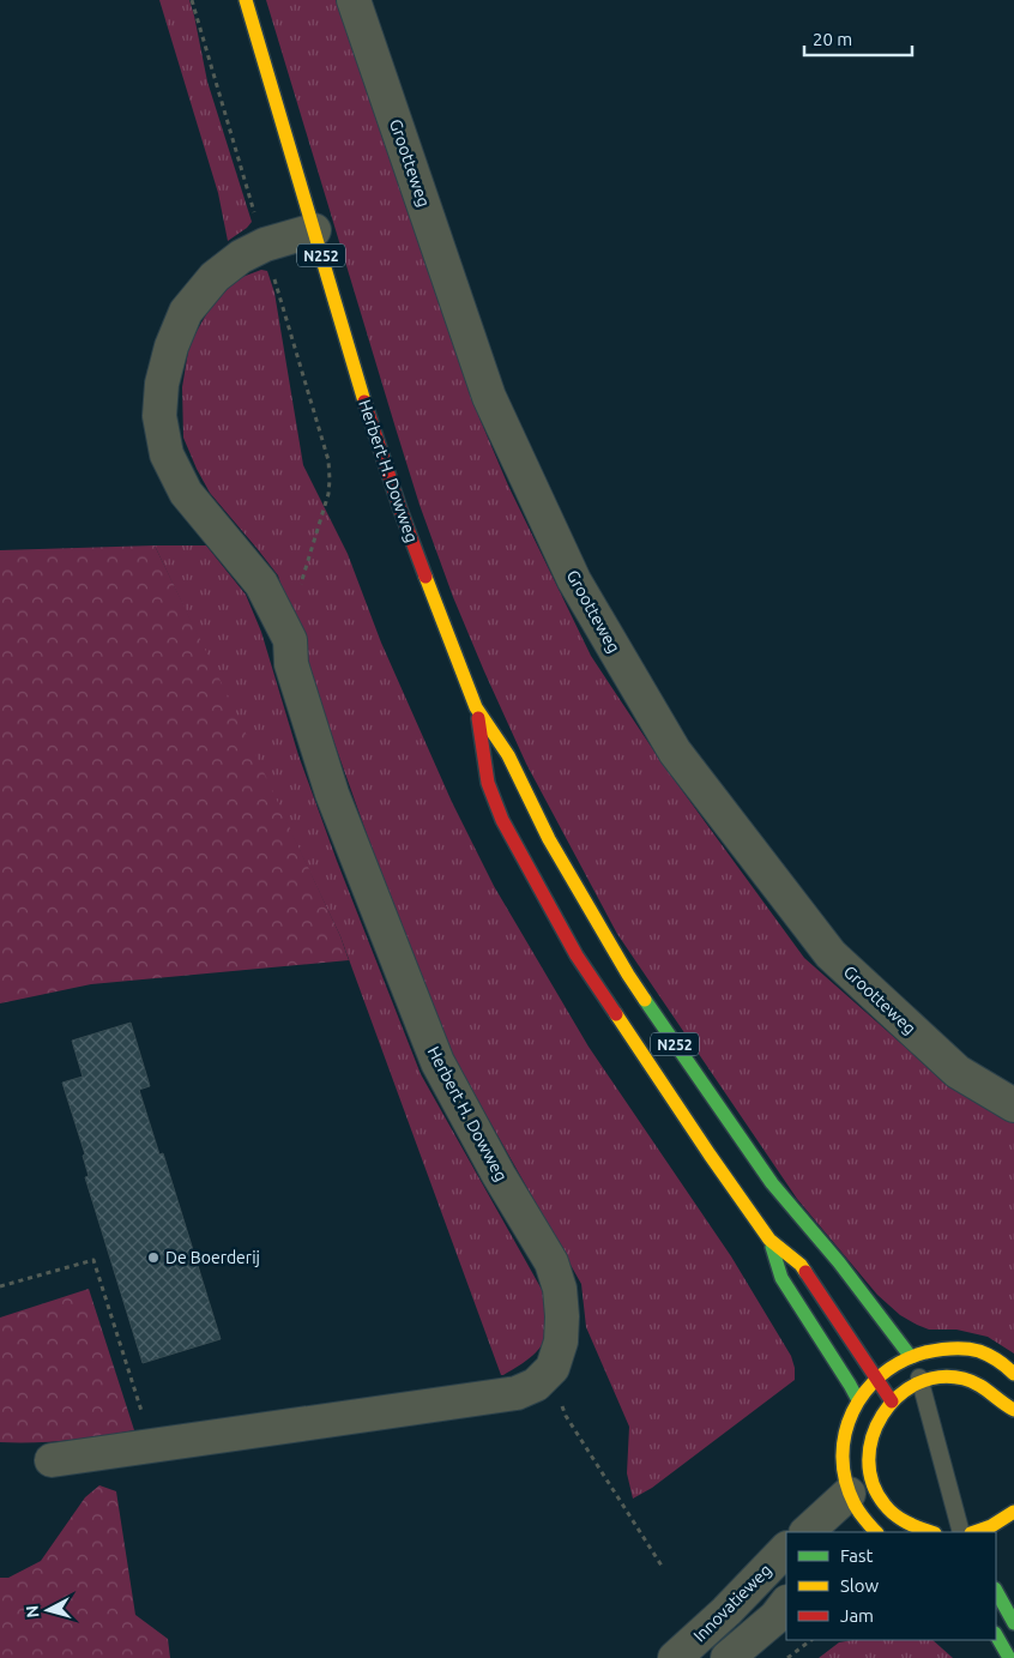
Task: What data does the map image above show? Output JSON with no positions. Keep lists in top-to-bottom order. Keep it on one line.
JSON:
{"streets":{"main road":["N252","Herbert H. Dowweg"],"street":["Grootteweg","Innovatieweg"]},"crossings":[["N252","Herbert H. Dowweg"]],"places":["De Boerderij"],"legend":["Fast","Slow","Jam"],"scale_bar":"20 m","north":"left"}
